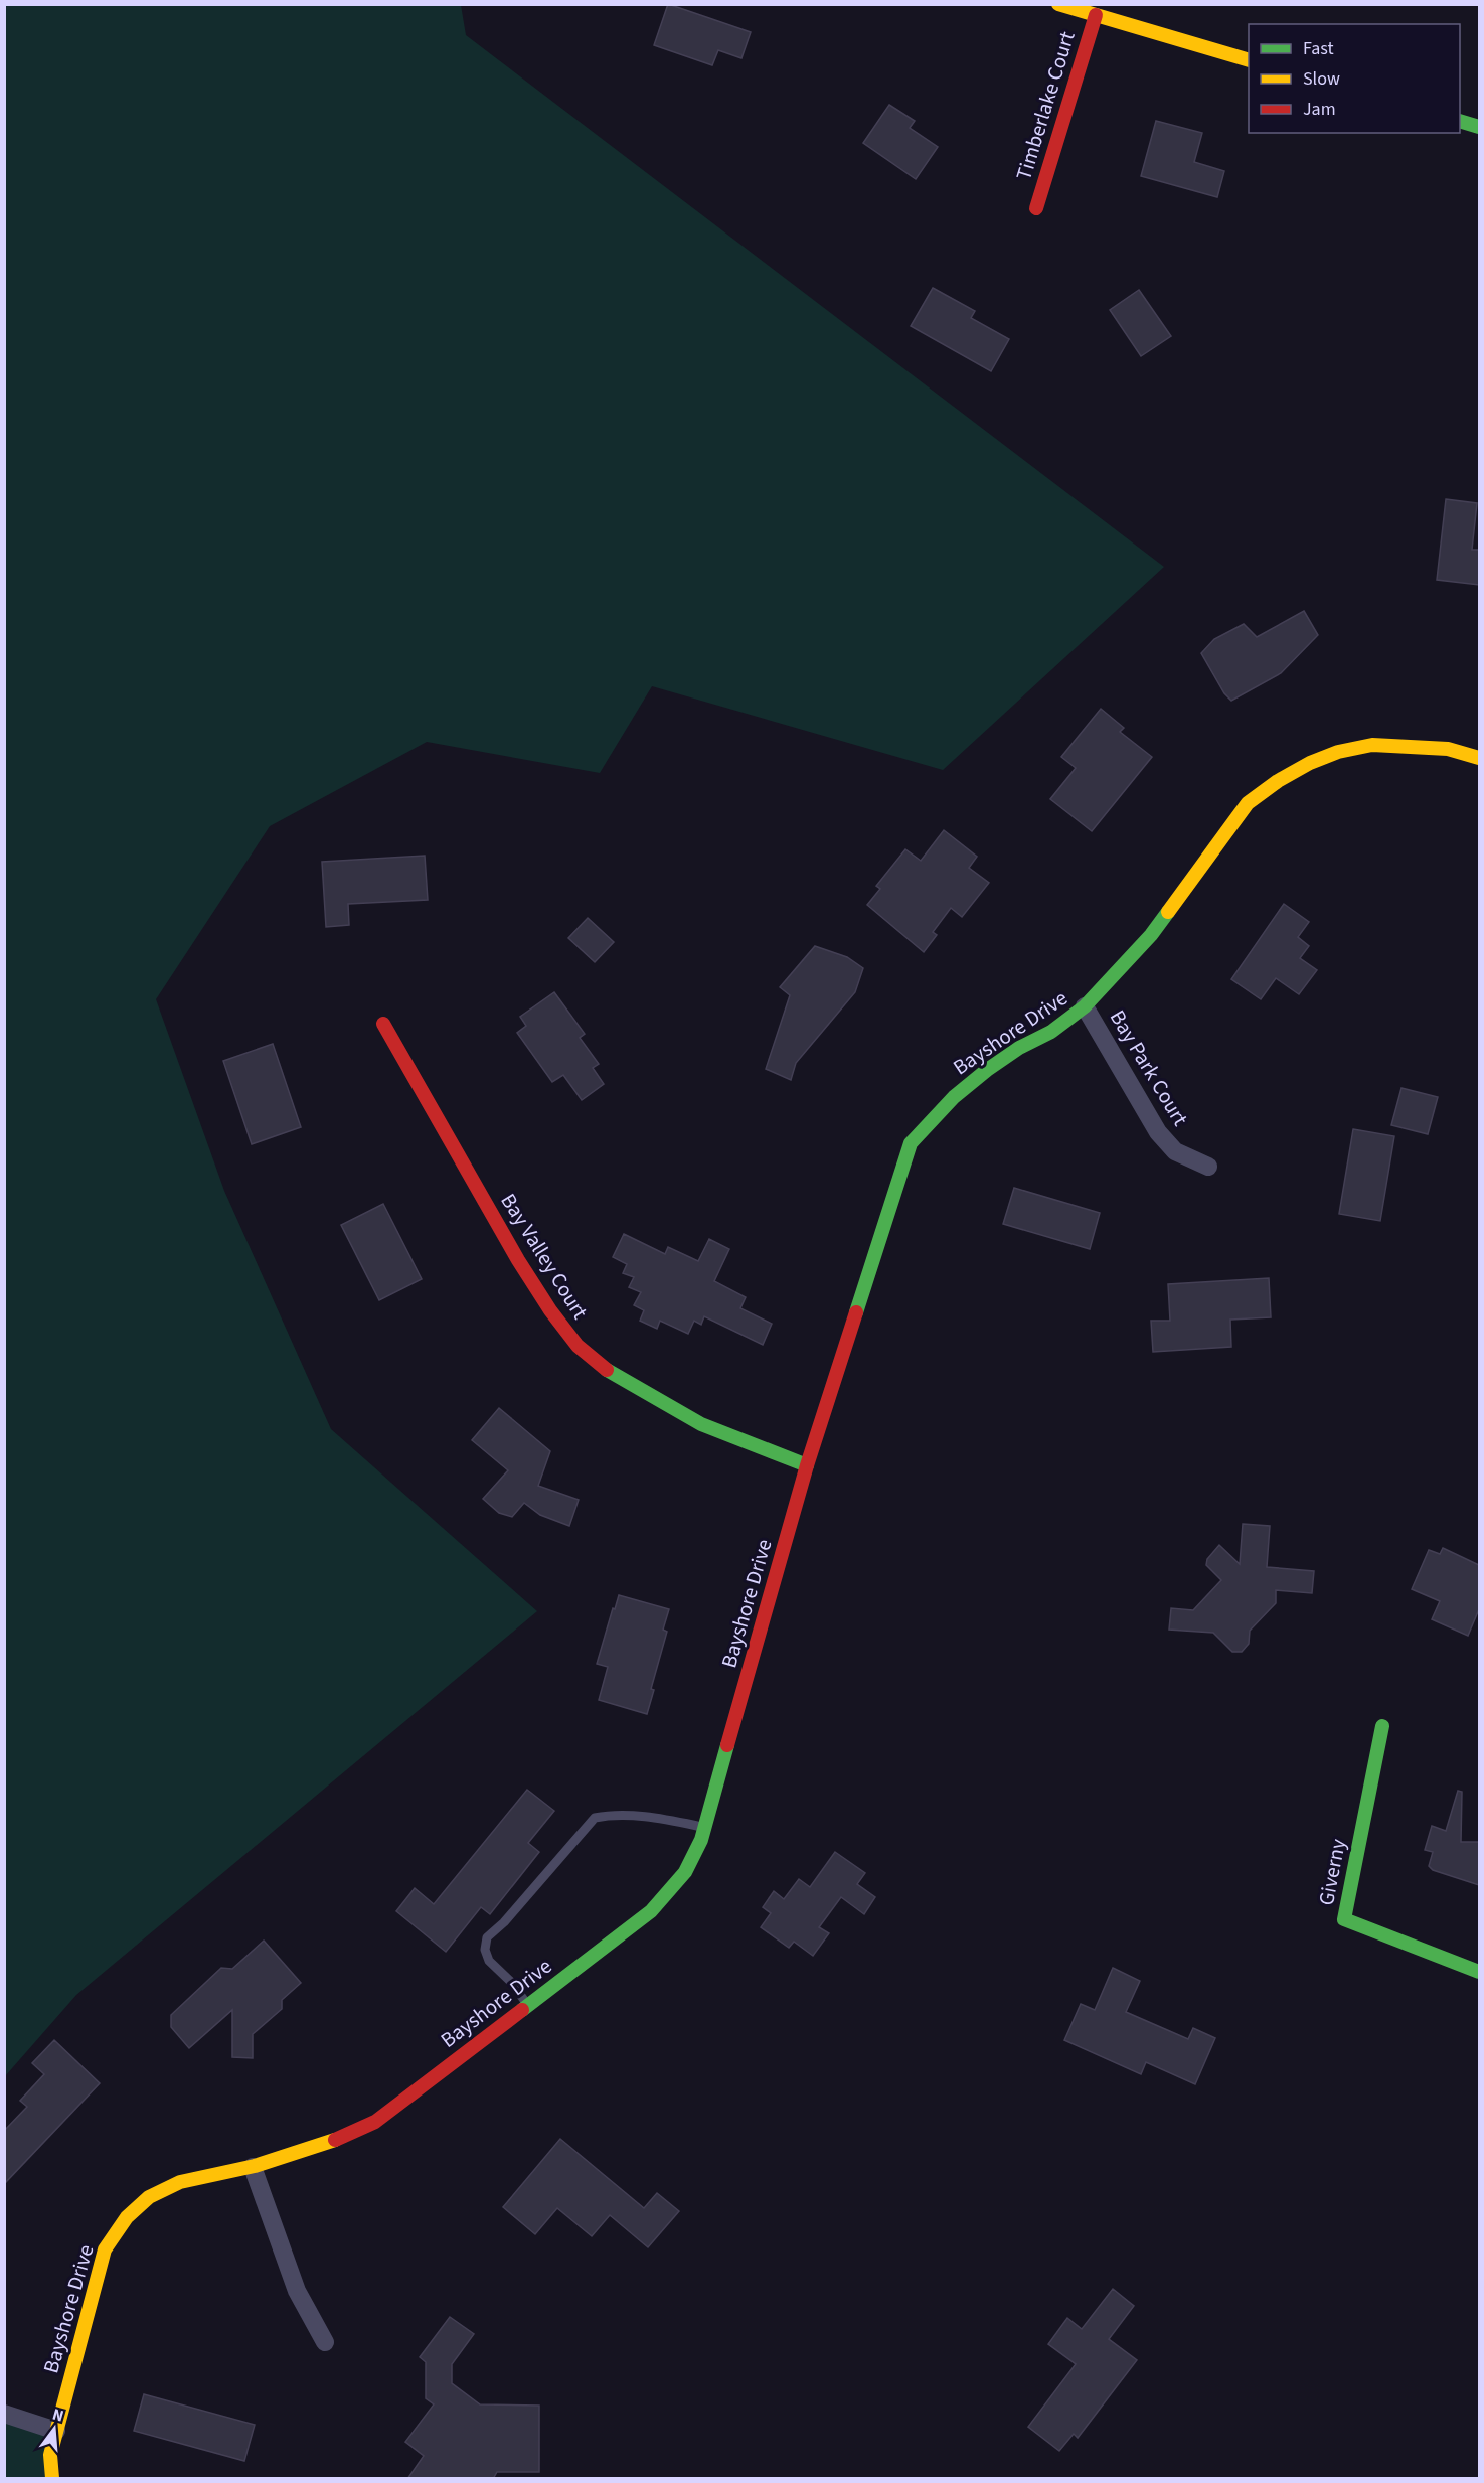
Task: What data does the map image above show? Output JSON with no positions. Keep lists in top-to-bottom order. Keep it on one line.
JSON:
{"streets":{"street":["Timberlake Court","Bayshore Drive","Bay Park Court","Bay Valley Court","Giverny"]},"crossings":[["Bayshore Drive","Bay Park Court"],["Bayshore Drive","Bay Valley Court"]],"legend":["Fast","Slow","Jam"],"north":"top"}
